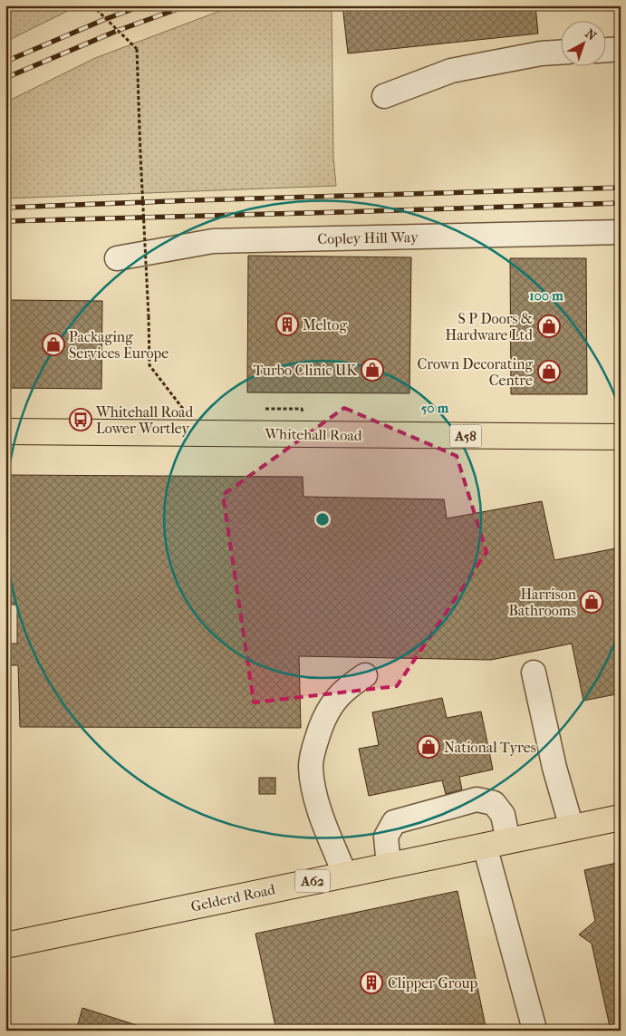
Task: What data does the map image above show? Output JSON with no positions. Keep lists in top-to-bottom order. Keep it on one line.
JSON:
{"streets":{"main road":["Whitehall Road","A58","A62","Gelderd Road"],"street":["Copley Hill Way"]},"places":{"building":["Meltog","Clipper Group"],"shop":["S P Doors & Hardware Ltd","Packaging Services Europe","Turbo Clinic UK","Crown Decorating Centre","Harrison Bathrooms","National Tyres"],"bus stop":["Whitehall Road Lower Wortley"]},"north":"top right","rings":["100 m","50 m"]}
